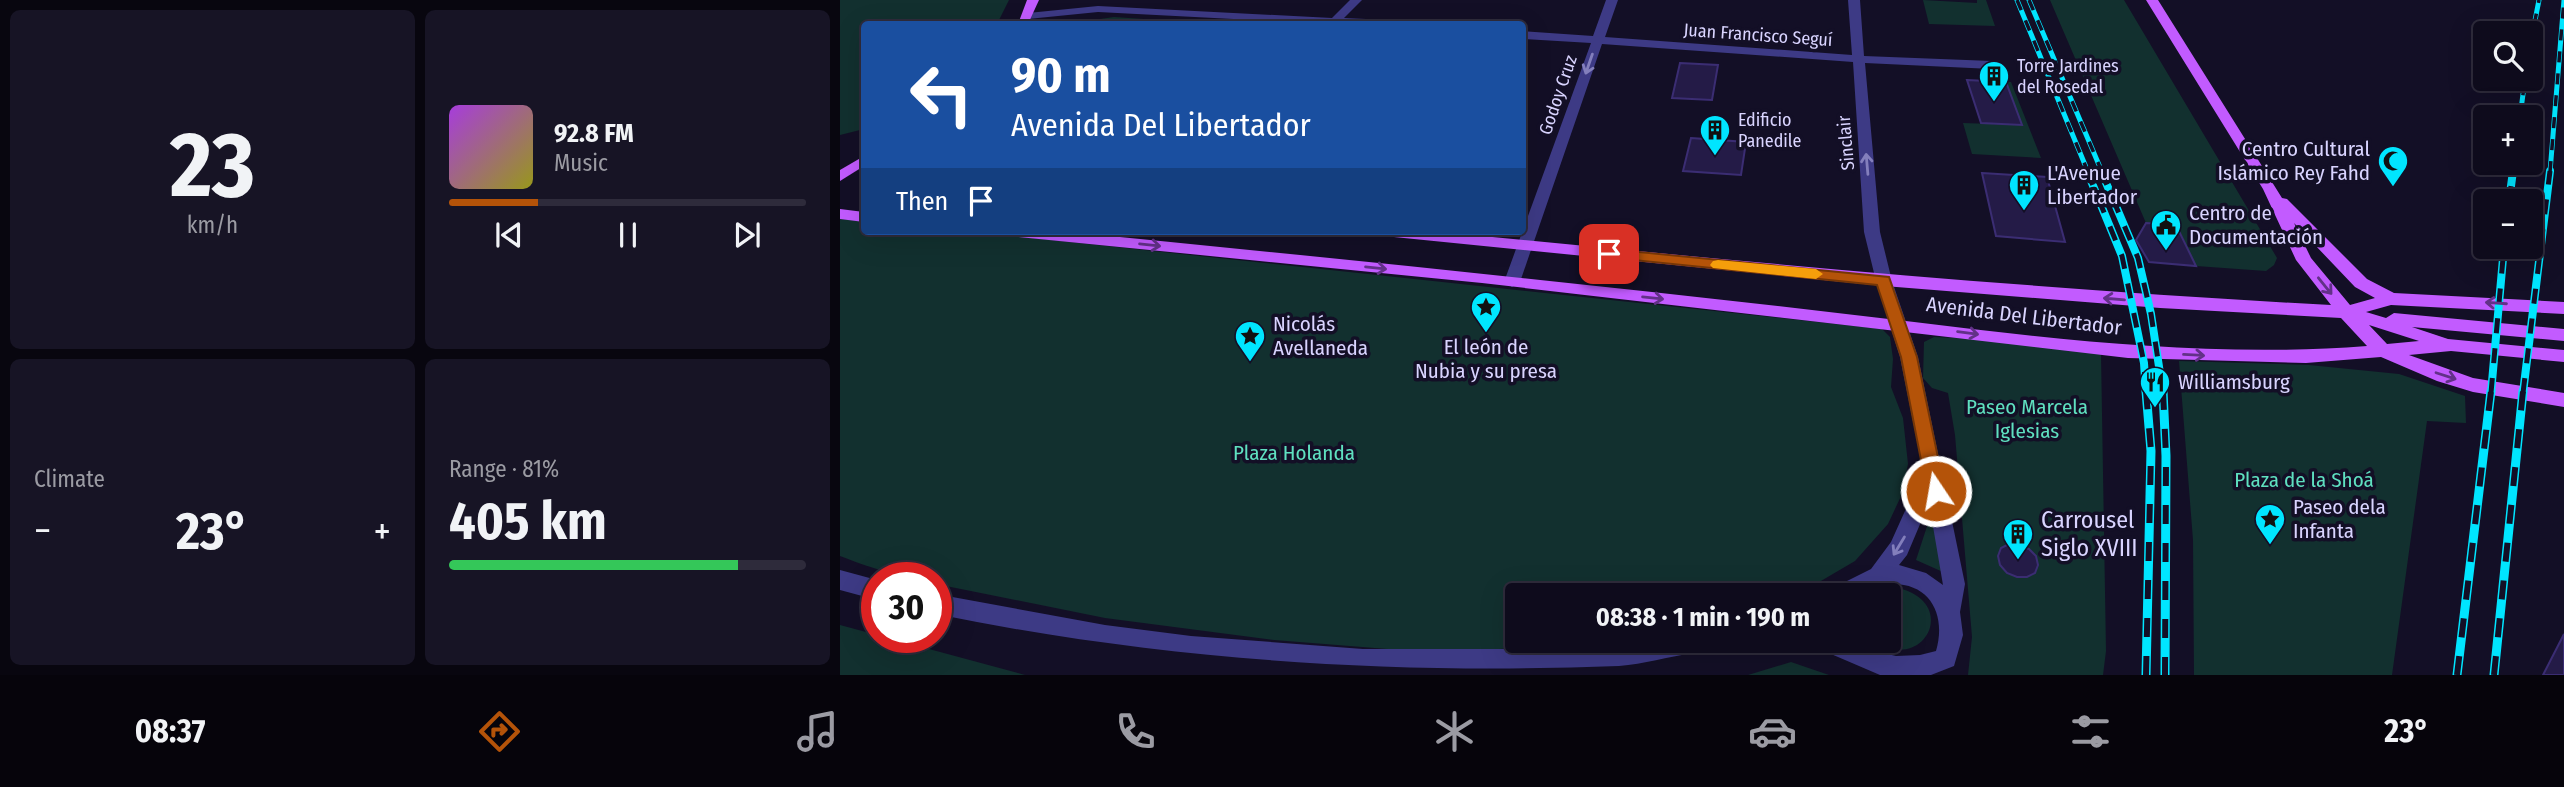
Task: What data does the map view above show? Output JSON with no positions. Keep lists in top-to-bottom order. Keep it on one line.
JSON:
{"streets":{"main road":["Avenida Del Libertador"],"street":["Juan Francisco Seguí","Godoy Cruz","Sinclair"]},"crossings":[["Juan Francisco Seguí","Godoy Cruz"],["Juan Francisco Seguí","Sinclair"],["Godoy Cruz","Avenida Del Libertador"],["Sinclair","Avenida Del Libertador"]],"one_way":["Godoy Cruz"],"parks":["Paseo Marcela Iglesias","Plaza Holanda","Plaza de la Shoá"],"places":{"building":["Torre Jardines del Rosedal","Edificio Panedile","L'Avenue Libertador","Carrousel Siglo XVIII"],"mosque":["Centro Cultural Islámico Rey Fahd"],"public building":["Centro de Documentación"],"place":["El león de Nubia y su presa","Nicolás Avellaneda","Paseo dela Infanta"],"restaurant":["Williamsburg"]},"page":{"tile":[["23","km/h"],"Climate",["Range · 81%","405 km"]],"map_buttons":["+","−"],"turn":["90 m","Avenida Del Libertador"],"song":["92.8 FM","Music"],"then":"Then","heat":["−","23°","+"],"limit":"30","trip":"08:38 · 1 min · 190 m","tabs":["08:37","23°"]}}
